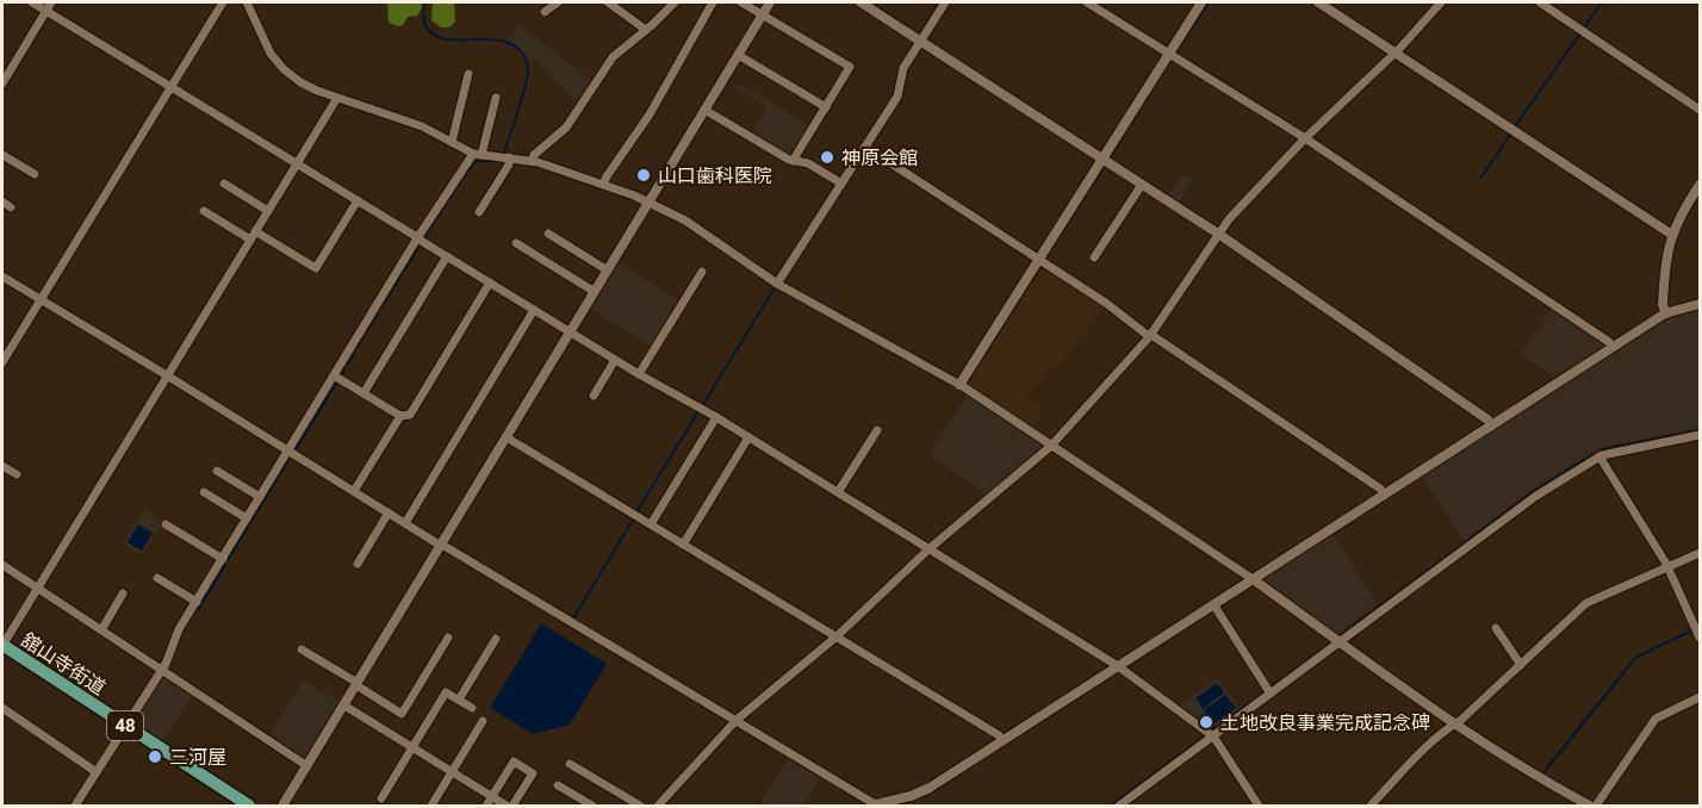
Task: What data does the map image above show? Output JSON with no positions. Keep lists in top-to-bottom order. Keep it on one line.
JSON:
{"streets":{"main road":["舘山寺街道","48"]},"places":["神原会館","山口歯科医院","土地改良事業完成記念碑","三河屋"]}
